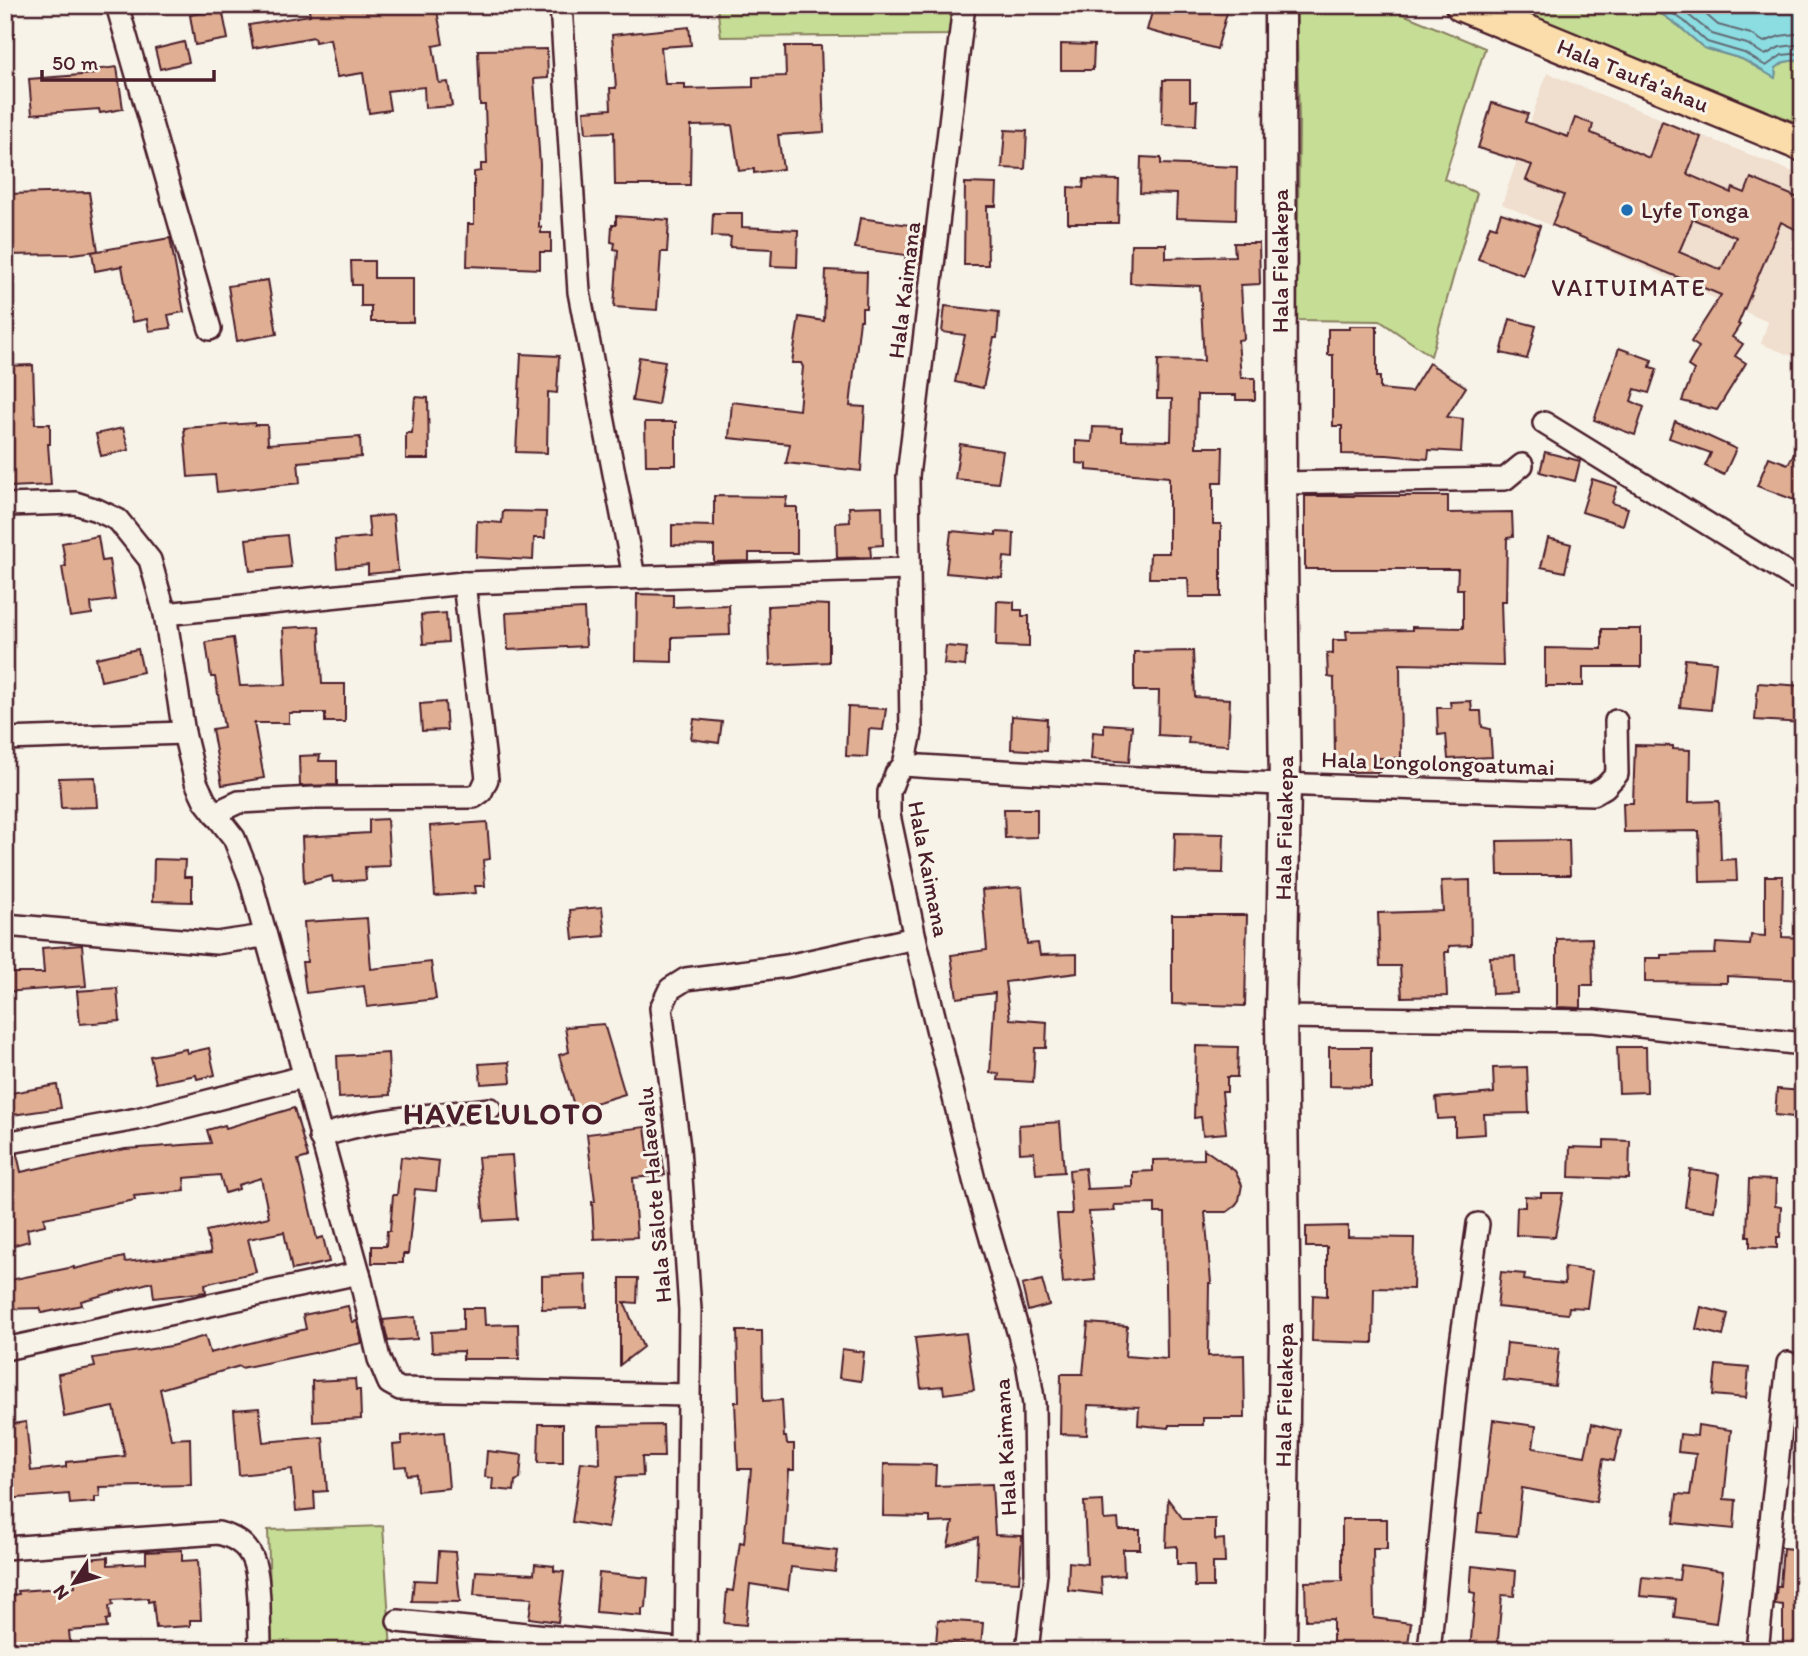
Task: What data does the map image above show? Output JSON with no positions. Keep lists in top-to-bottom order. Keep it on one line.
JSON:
{"streets":{"main road":["Hala Taufa'ahau"],"street":["Hala Fielakepa","Hala Kaimana","Hala Longolongoatumai","Hala Sālote Halaevalu"]},"crossings":[["Hala Fielakepa","Hala Longolongoatumai"],["Hala Kaimana","Hala Longolongoatumai"],["Hala Kaimana","Hala Sālote Halaevalu"]],"districts":["VAITUIMATE","HAVELULOTO"],"places":["Lyfe Tonga"],"scale_bar":"50 m","north":"bottom left"}
